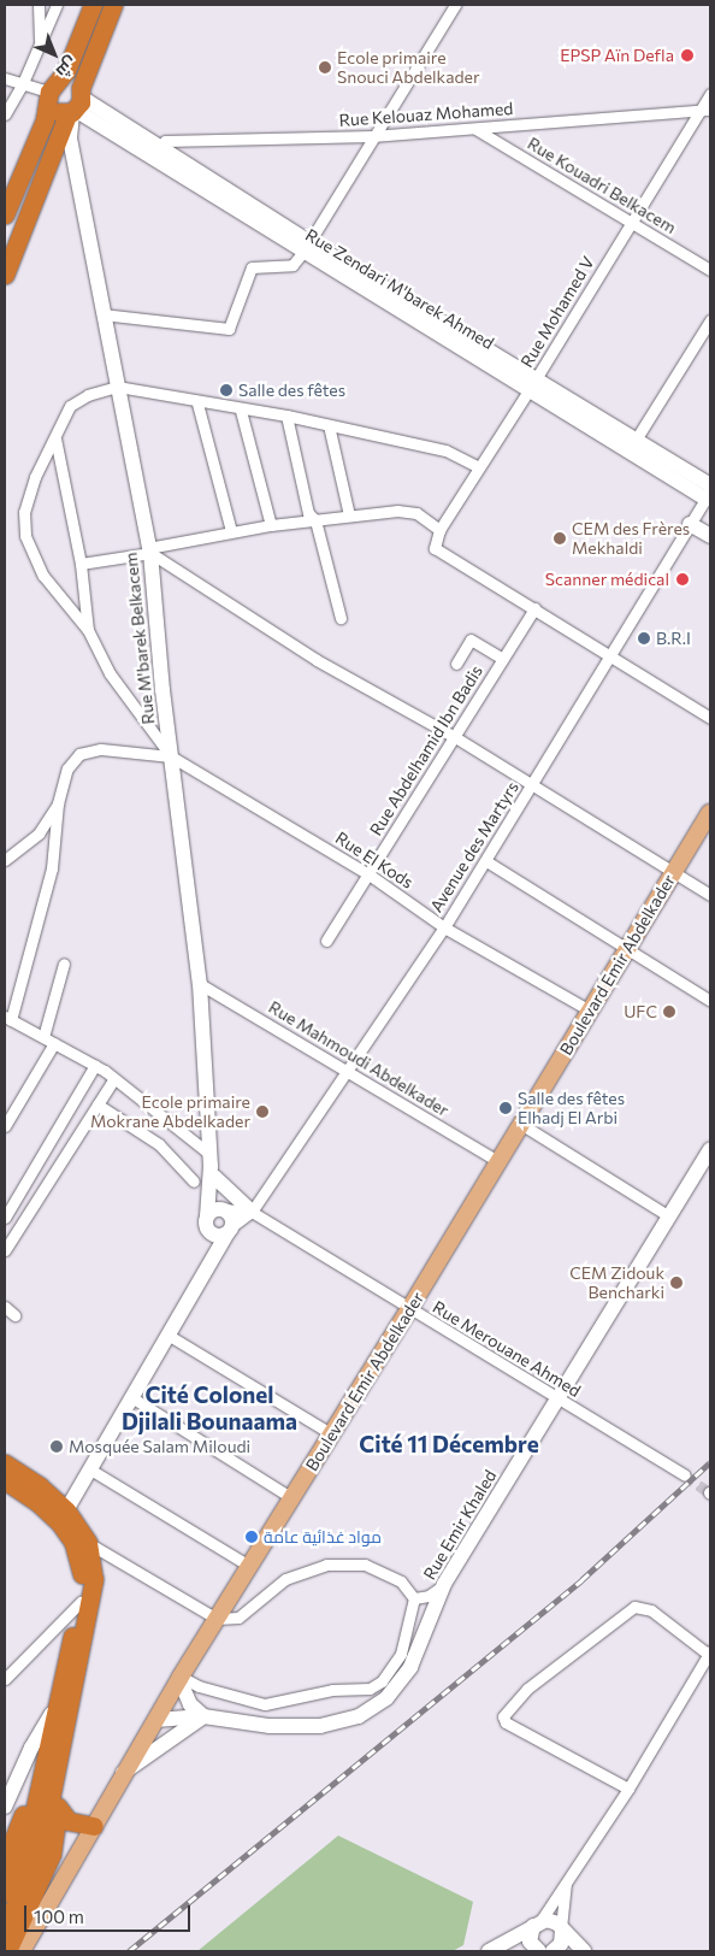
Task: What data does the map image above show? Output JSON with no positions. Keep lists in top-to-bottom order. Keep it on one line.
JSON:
{"streets":{"main road":["Boulevard Emir Abdelkader"],"street":["Rue Kelouaz Mohamed","Rue Kouadri Belkacem","Rue Mohamed V","Rue M'barek Belkacem","Rue Abdelhamid Ibn Badis","Avenue des Martyrs","Rue El Kods","Rue Mahmoudi Abdelkader","Rue Merouane Ahmed","Rue Emir Khaled"]},"crossings":[["Rue Kelouaz Mohamed","Rue Kouadri Belkacem"],["Rue Kelouaz Mohamed","Rue Mohamed V"],["Rue Kouadri Belkacem","Rue Mohamed V"],["Rue Mohamed V","Rue Abdelhamid Ibn Badis"],["Rue M'barek Belkacem","Avenue des Martyrs"],["Rue M'barek Belkacem","Rue El Kods"],["Rue M'barek Belkacem","Rue Mahmoudi Abdelkader"],["Rue Abdelhamid Ibn Badis","Rue El Kods"],["Avenue des Martyrs","Rue El Kods"],["Avenue des Martyrs","Rue Mahmoudi Abdelkader"],["Avenue des Martyrs","Rue Merouane Ahmed"],["Rue El Kods","Boulevard Emir Abdelkader"],["Boulevard Emir Abdelkader","Rue Mahmoudi Abdelkader"],["Boulevard Emir Abdelkader","Rue Merouane Ahmed"],["Boulevard Emir Abdelkader","Rue Emir Khaled"],["Rue Merouane Ahmed","Rue Emir Khaled"]],"districts":["Cité Colonel Djilali Bounaama","Cité 11 Décembre"],"places":["EPSP Aïn Defla","Ecole primaire Snouci Abdelkader","Salle des fêtes","CEM des Frères Mekhaldi","Scanner médical","B.R.I","UFC","Salle des fêtes Elhadj El Arbi","Ecole primaire Mokrane Abdelkader","CEM Zidouk Bencharki","Mosquée Salam Miloudi","مواد غذائية عامة"],"scale_bar":"100 m","north":"bottom right"}
